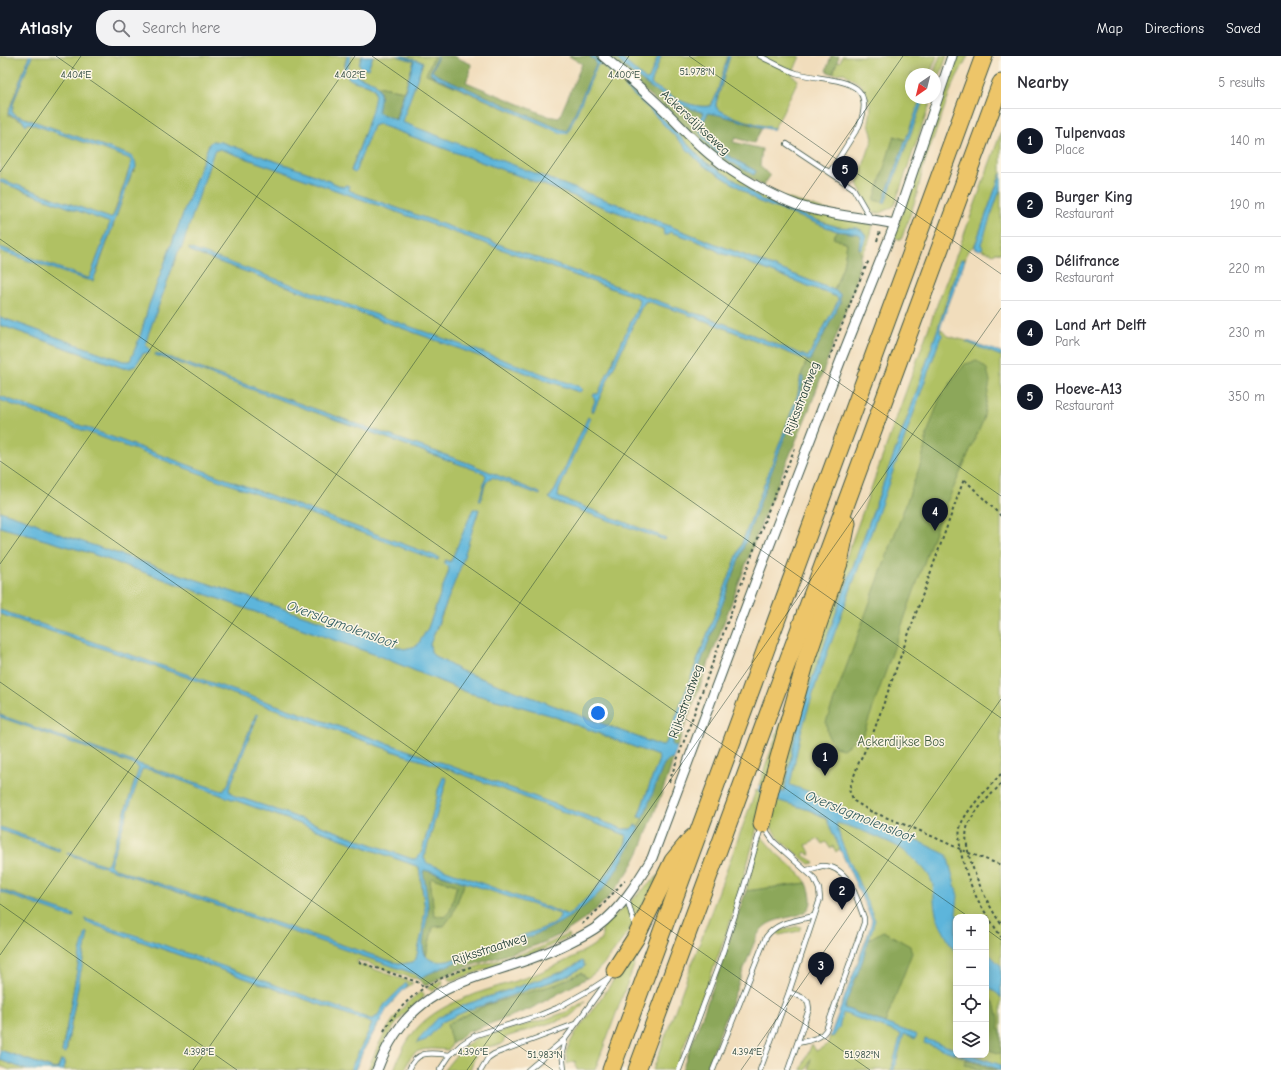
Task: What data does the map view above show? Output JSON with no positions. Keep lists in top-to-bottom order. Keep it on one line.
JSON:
{"streets":{"street":["Ackersdijkseweg","Rijksstraatweg"]},"crossings":[["Ackersdijkseweg","Rijksstraatweg"]],"water":["Overslagmolensloot"],"parks":["Ackerdijkse Bos"],"north":"bottom left","page":{"header":"Atlasly","search":"Search here","nav":["Map","Directions","Saved"],"heading":["Nearby","5 results"],"list":[{"mark":"1","name":"Tulpenvaas","note":"Place","value":"140 m"},{"mark":"2","name":"Burger King","note":"Restaurant","value":"190 m"},{"mark":"3","name":"Délifrance","note":"Restaurant","value":"220 m"},{"mark":"4","name":"Land Art Delft","note":"Park","value":"230 m"},{"mark":"5","name":"Hoeve-A13","note":"Restaurant","value":"350 m"}],"pins":["5","4","1","2","3"],"map_buttons":["+","−"]},"coordinates":["51.978°N","4.404°E","4.402°E","4.400°E","4.398°E","4.396°E","4.394°E","51.983°N","51.982°N"]}
